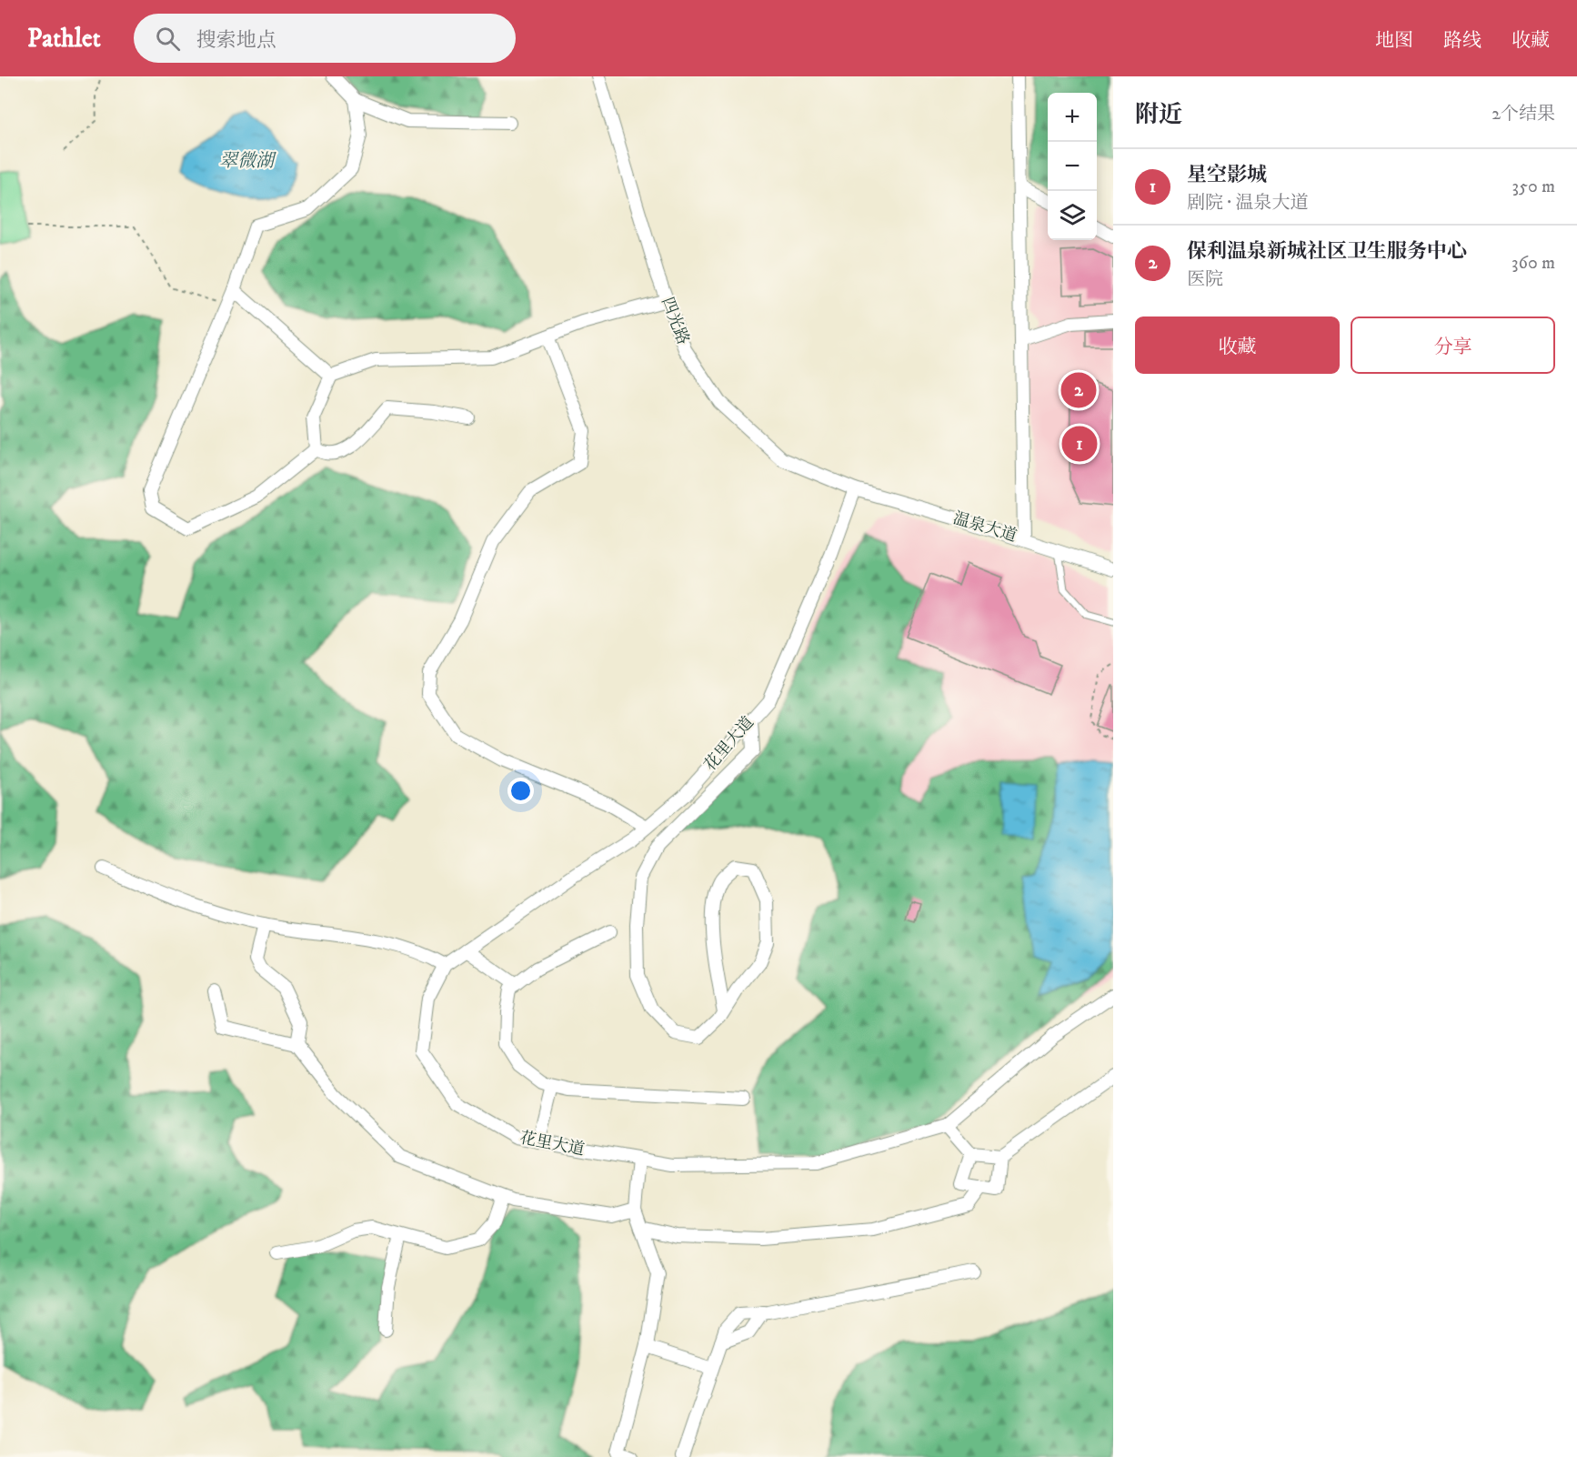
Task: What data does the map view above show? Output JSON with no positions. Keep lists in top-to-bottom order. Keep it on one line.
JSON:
{"streets":{"street":["四光路","温泉大道","花里大道"]},"crossings":[["四光路","温泉大道"],["四光路","花里大道"],["温泉大道","花里大道"]],"water":["翠微湖"],"page":{"header":"Pathlet","search":"搜索地点","nav":["地图","路线","收藏"],"heading":["附近","2个结果"],"map_buttons":["+","−"],"list":[{"mark":"1","name":"星空影城","note":"剧院 · 温泉大道","value":"350 m"},{"mark":"2","name":"保利温泉新城社区卫生服务中心","note":"医院","value":"360 m"}],"buttons":["收藏","分享"],"pins":["2","1"]}}
